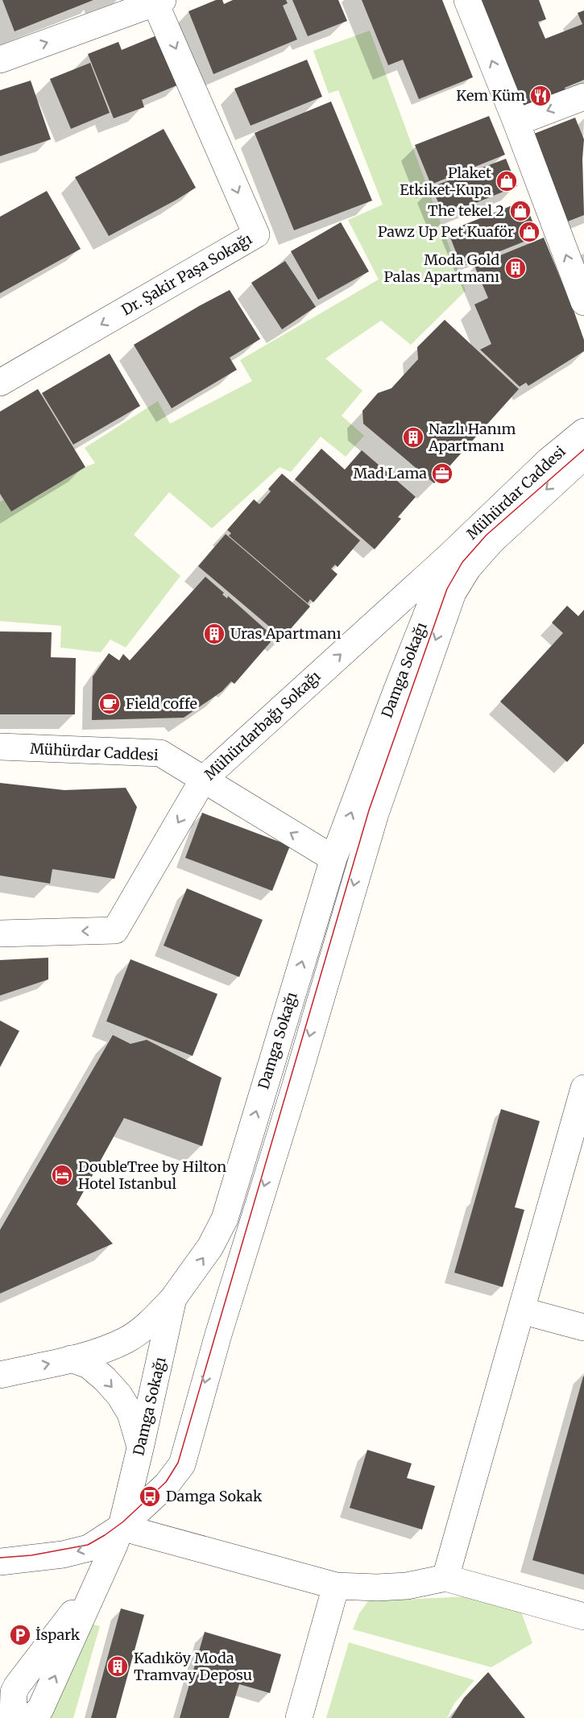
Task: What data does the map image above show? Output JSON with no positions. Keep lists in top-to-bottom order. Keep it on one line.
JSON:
{"streets":{"street":["Dr. Şakir Paşa Sokağı","Mühürdar Caddesi","Damga Sokağı","Mühürdarbağı Sokağı"]},"crossings":[["Mühürdar Caddesi","Damga Sokağı"],["Mühürdar Caddesi","Mühürdarbağı Sokağı"],["Damga Sokağı","Mühürdarbağı Sokağı"]],"places":{"restaurant":["Kem Küm"],"shop":["Plaket Etkiket-Kupa","The tekel 2","Pawz Up Pet Kuaför"],"building":["Moda Gold Palas Apartmanı","Nazlı Hanım Apartmanı","Uras Apartmanı","Kadıköy Moda Tramvay Deposu"],"office":["Mad Lama"],"cafe":["Field coffe"],"hotel":["DoubleTree by Hilton Hotel Istanbul"],"bus stop":["Damga Sokak"],"parking":["İspark"]}}
